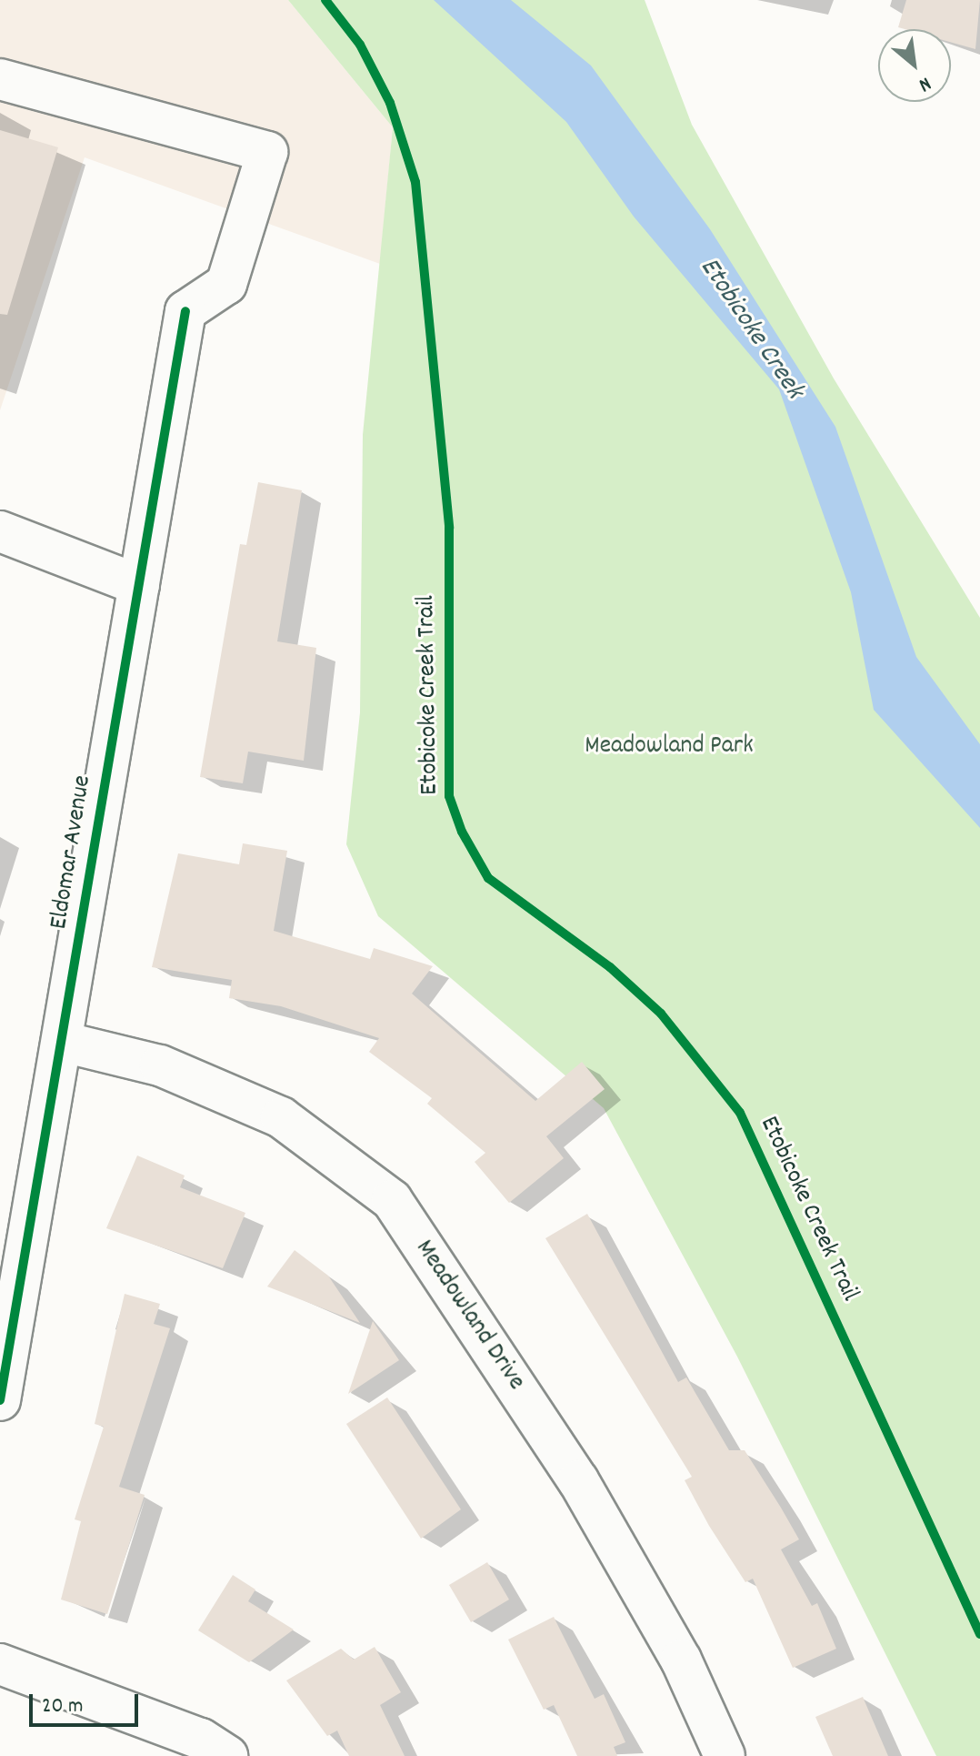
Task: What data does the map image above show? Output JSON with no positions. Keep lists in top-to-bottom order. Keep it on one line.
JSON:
{"streets":{"street":["Eldomar Avenue","Meadowland Drive"],"cycle path":["Etobicoke Creek Trail"]},"crossings":[["Eldomar Avenue","Meadowland Drive"]],"water":["Etobicoke Creek"],"parks":["Meadowland Park"],"scale_bar":"20 m","north":"bottom right"}
